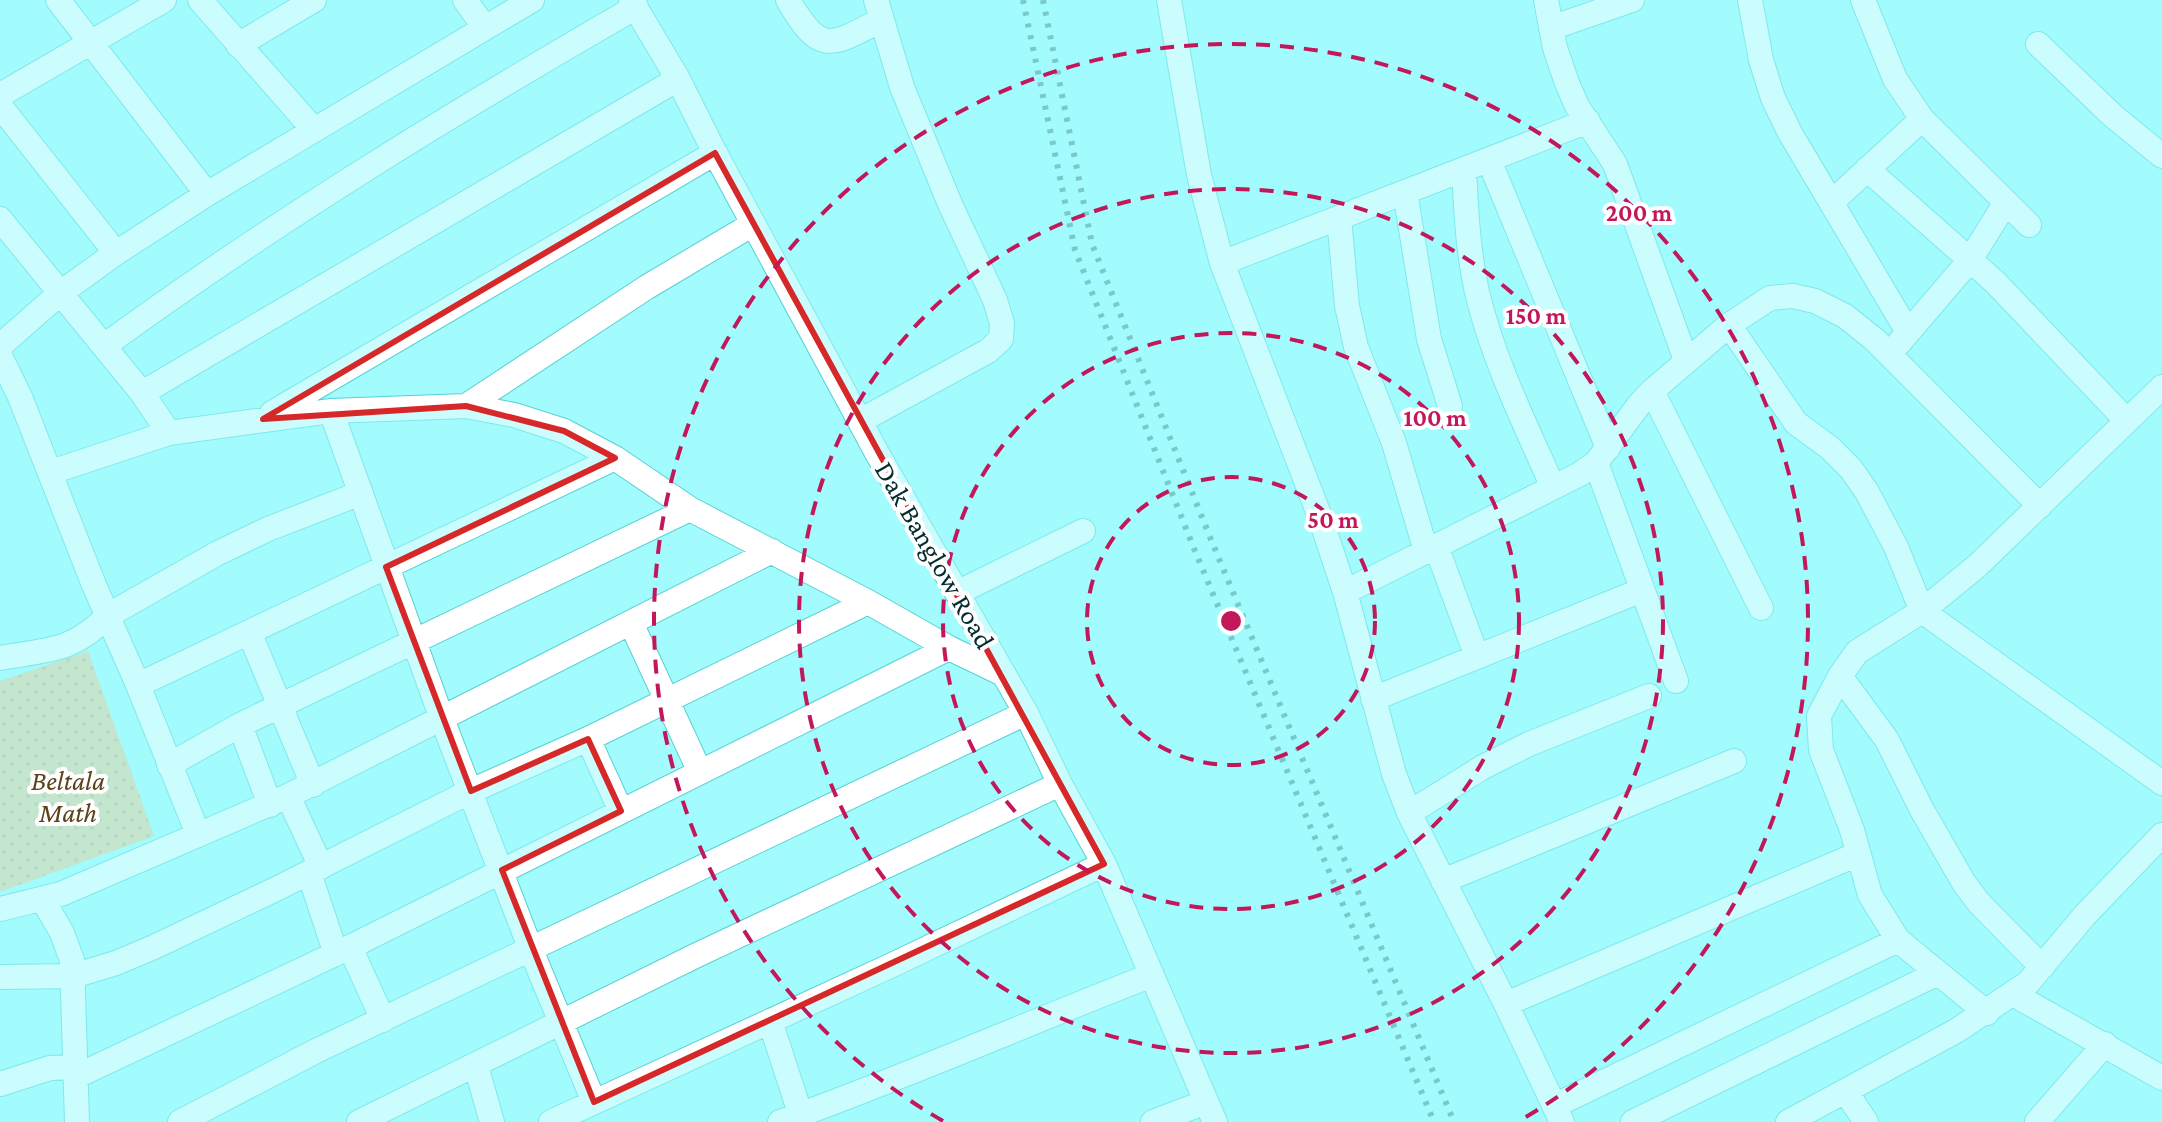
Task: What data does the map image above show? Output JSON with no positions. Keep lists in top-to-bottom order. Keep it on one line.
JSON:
{"streets":{"street":["Dak Banglow Road"]},"parks":["Beltala Math"],"rings":["200 m","150 m","100 m","50 m"]}
